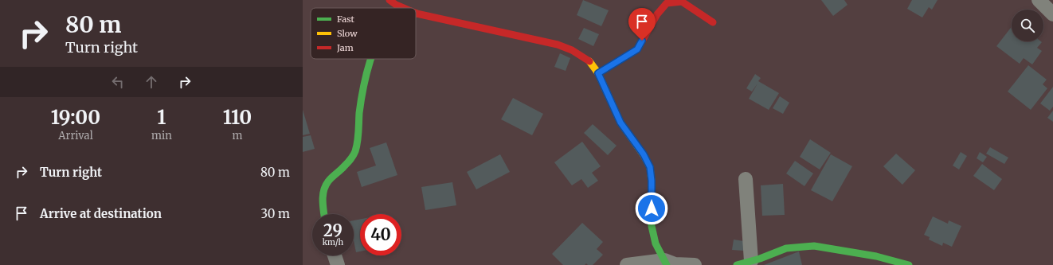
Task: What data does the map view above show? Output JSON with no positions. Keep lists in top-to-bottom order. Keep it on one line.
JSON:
{"legend":["Fast","Slow","Jam"],"page":{"turn":["80 m","Turn right"],"eta":["19:00","Arrival","1","min","110","m"],"list":[{"name":"Turn right","value":"80 m"},{"name":"Arrive at destination","value":"30 m"}],"speed":"29 km/h","limit":"40"}}
